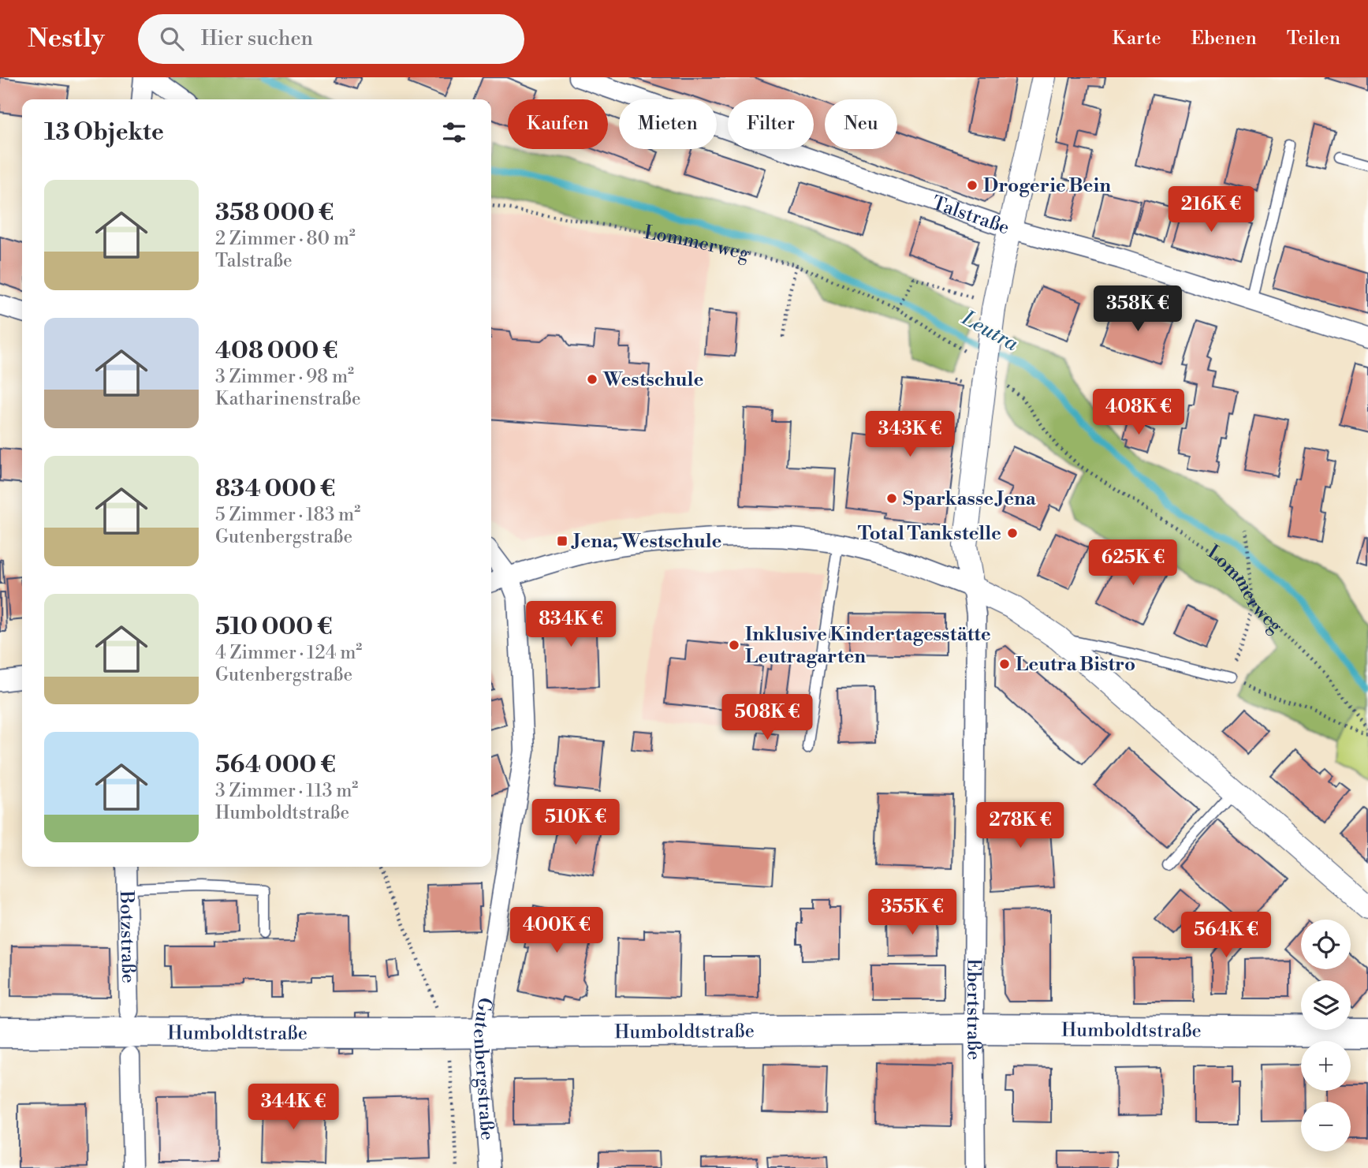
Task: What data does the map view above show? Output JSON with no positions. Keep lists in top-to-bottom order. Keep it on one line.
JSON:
{"streets":{"main road":["Humboldtstraße"],"street":["Talstraße","Botzstraße","Ebertstraße","Gutenbergstraße"],"path":["Lommerweg"]},"crossings":[["Ebertstraße","Humboldtstraße"],["Humboldtstraße","Gutenbergstraße"]],"water":["Leutra"],"places":{"other":["Drogerie Bein","Westschule","Sparkasse Jena","Total Tankstelle","Inklusive Kindertagesstätte Leutragarten","Leutra Bistro"],"transit":["Jena, Westschule"]},"page":{"header":"Nestly","search":"Hier suchen","nav":["Karte","Ebenen","Teilen"],"chip":["Kaufen","Mieten","Filter","Neu"],"heading":"13 Objekte","list":[{"name":"358 000 €","note":"2 Zimmer · 80 m² · Talstraße"},{"name":"408 000 €","note":"3 Zimmer · 98 m² · Katharinenstraße"},{"name":"834 000 €","note":"5 Zimmer · 183 m² · Gutenbergstraße"},{"name":"510 000 €","note":"4 Zimmer · 124 m² · Gutenbergstraße"},{"name":"564 000 €","note":"3 Zimmer · 113 m² · Humboldtstraße"}],"price":["216K €","358K €","408K €","343K €","625K €","834K €","508K €","510K €","278K €","355K €","400K €","564K €","344K €"],"map_buttons":["+","−"]}}
